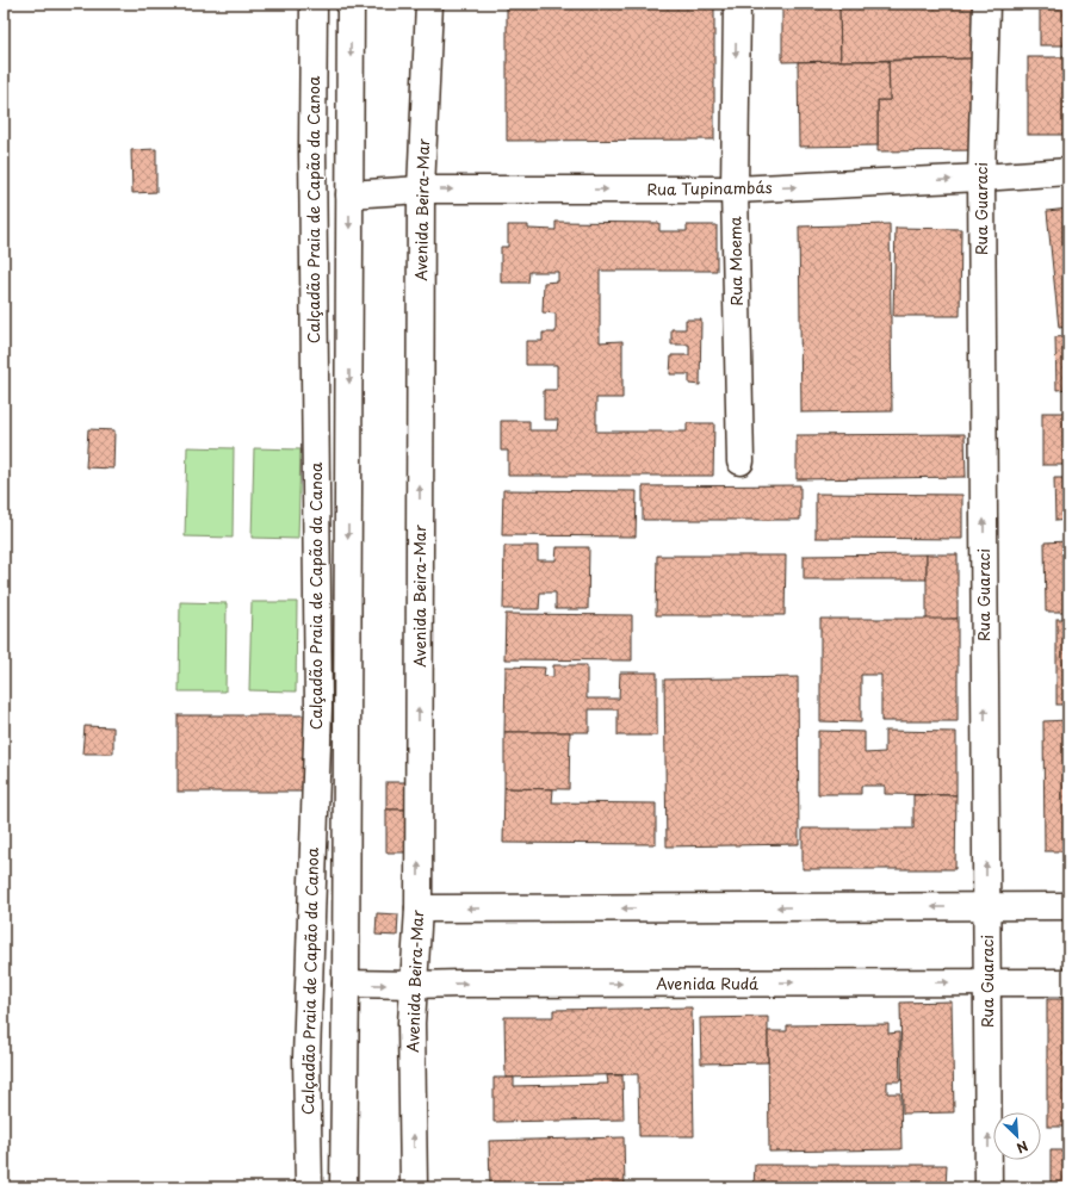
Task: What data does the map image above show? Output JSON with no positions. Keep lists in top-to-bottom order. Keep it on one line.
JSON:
{"streets":{"main road":["Rua Tupinambás","Rua Guaraci","Calçadão Praia de Capão da Canoa","Avenida Beira-Mar","Rua Moema","Avenida Rudá"]},"crossings":[["Rua Tupinambás","Rua Guaraci"],["Rua Tupinambás","Avenida Beira-Mar"],["Rua Tupinambás","Rua Moema"],["Rua Guaraci","Avenida Rudá"],["Avenida Beira-Mar","Avenida Rudá"]],"one_way":["Rua Tupinambás","Rua Guaraci","Rua Moema"],"north":"bottom right"}
